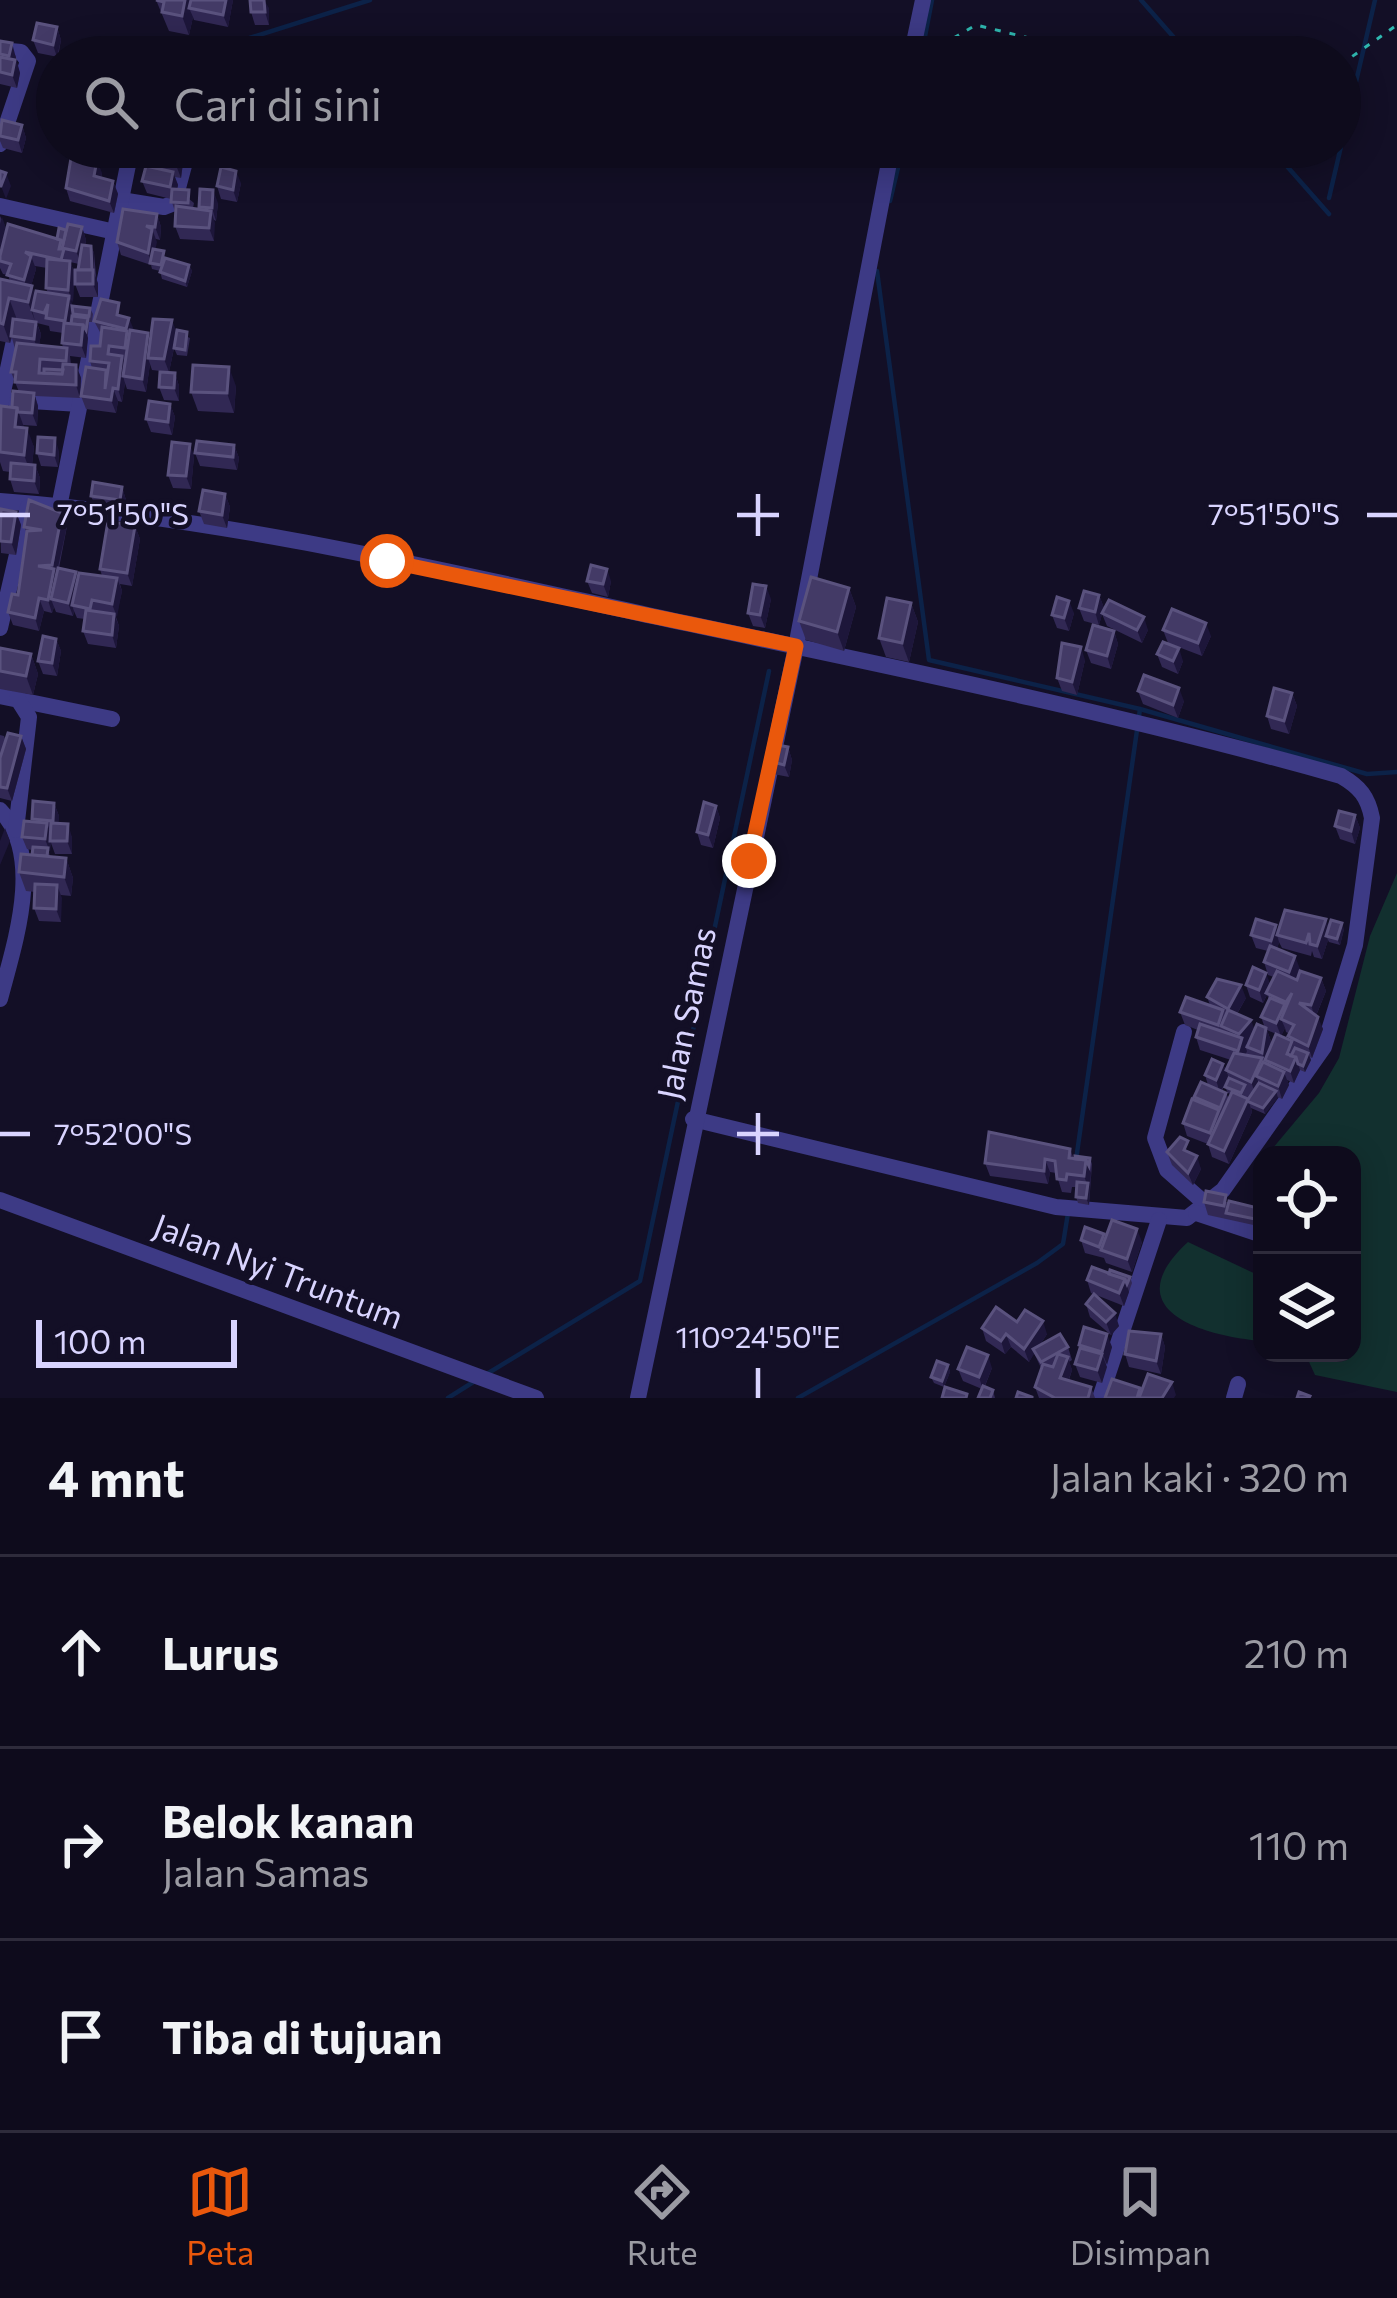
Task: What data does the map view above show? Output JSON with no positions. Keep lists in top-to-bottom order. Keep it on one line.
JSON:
{"streets":{"street":["Jalan Samas","Jalan Nyi Truntum"]},"scale_bar":"100 m","page":{"search":"Cari di sini","scale":"100 m","heading":["4 mnt","Jalan kaki · 320 m"],"list":[["Lurus","210 m"],["Belok kanan","Jalan Samas","110 m"],"Tiba di tujuan"],"nav":["Peta","Rute","Disimpan"]},"coordinates":["7°51'50\"S","7°52'00\"S","110°24'50\"E"]}
